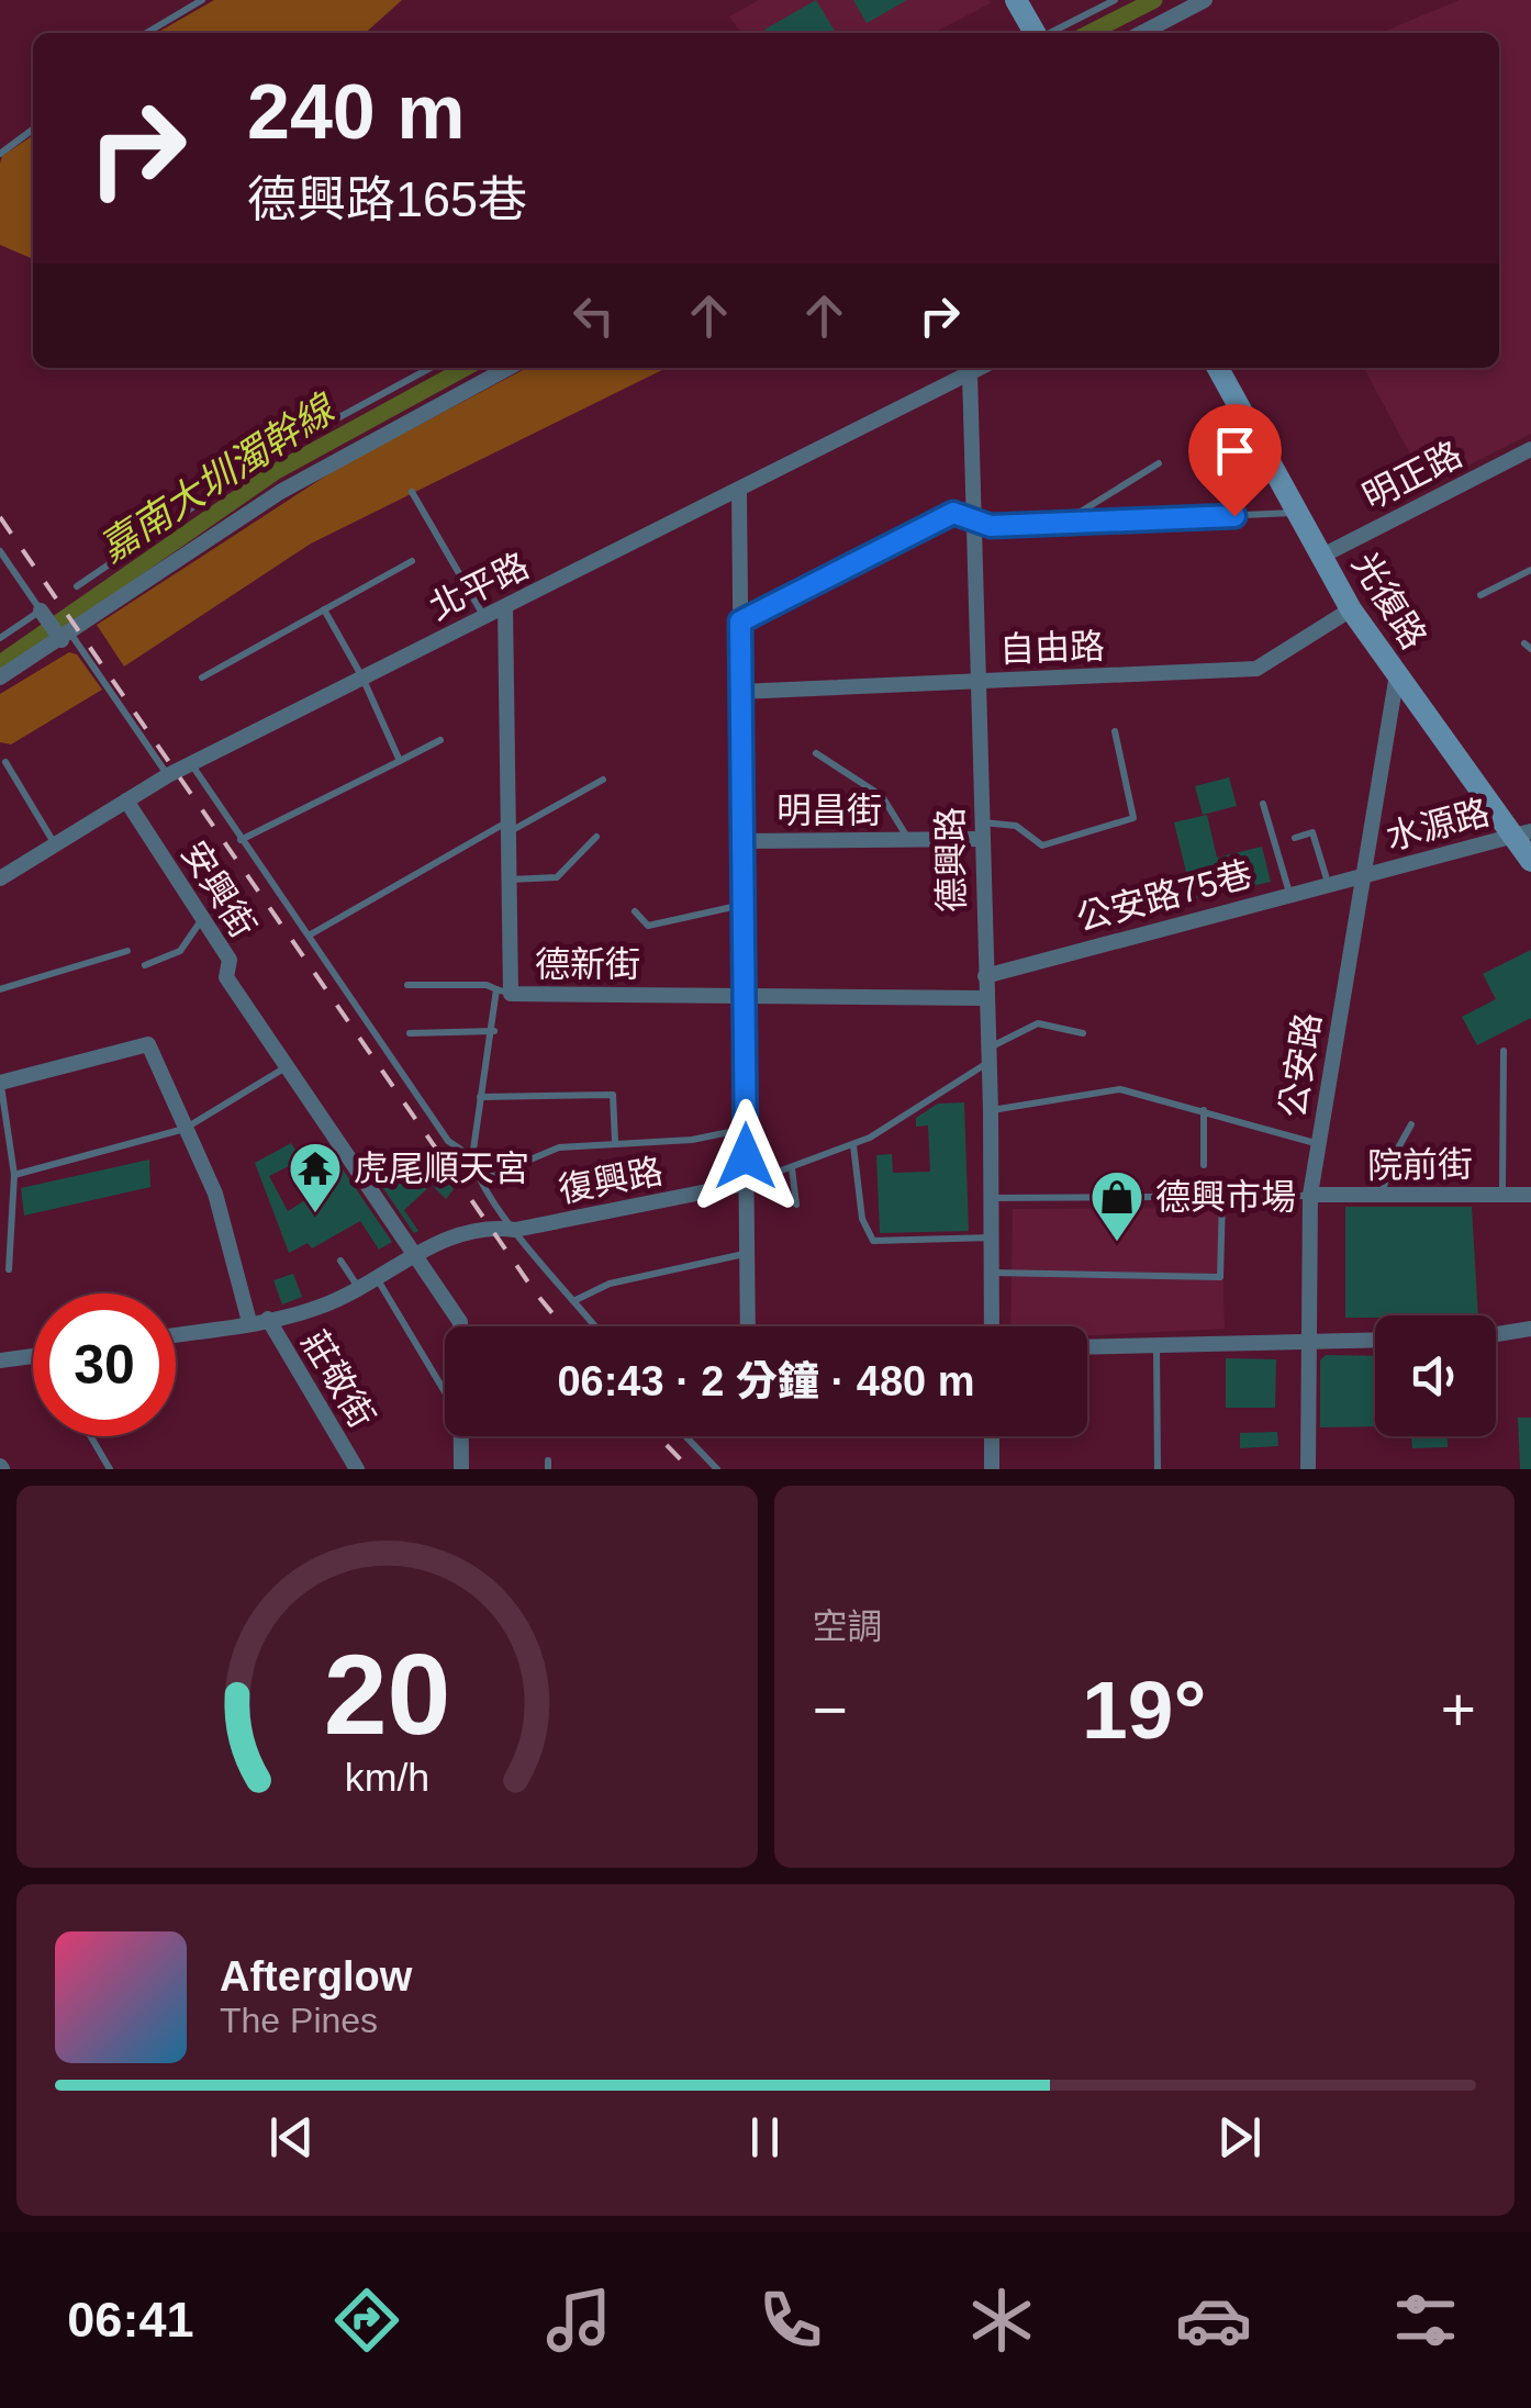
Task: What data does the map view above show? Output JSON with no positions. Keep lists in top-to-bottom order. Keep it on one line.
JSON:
{"streets":{"street":["明正路","北平路","光復路","自由路","明昌街","水源路","德興路","安興街","公安路75巷","德新街","公安路","院前街","復興路","莊敬街"]},"crossings":[["明正路","光復路"],["北平路","德興路"],["北平路","安興街"],["北平路","德新街"],["光復路","自由路"],["光復路","水源路"],["光復路","公安路"],["自由路","德興路"],["明昌街","德興路"],["水源路","公安路75巷"],["水源路","公安路"],["德興路","公安路75巷"],["德興路","德新街"],["安興街","復興路"],["公安路75巷","公安路"],["公安路","院前街"],["復興路","莊敬街"]],"water":["嘉南大圳濁幹線"],"places":{"temple":["虎尾順天宮"],"shop":["德興市場"]},"page":{"turn":["240 m","德興路165巷"],"limit":"30","trip":"06:43 · 2 分鐘 · 480 m","tile":"空調","heat":["−","19°","+"],"song":["Afterglow","The Pines"],"tabs":"06:41","gauge":["20","km/h"]}}
